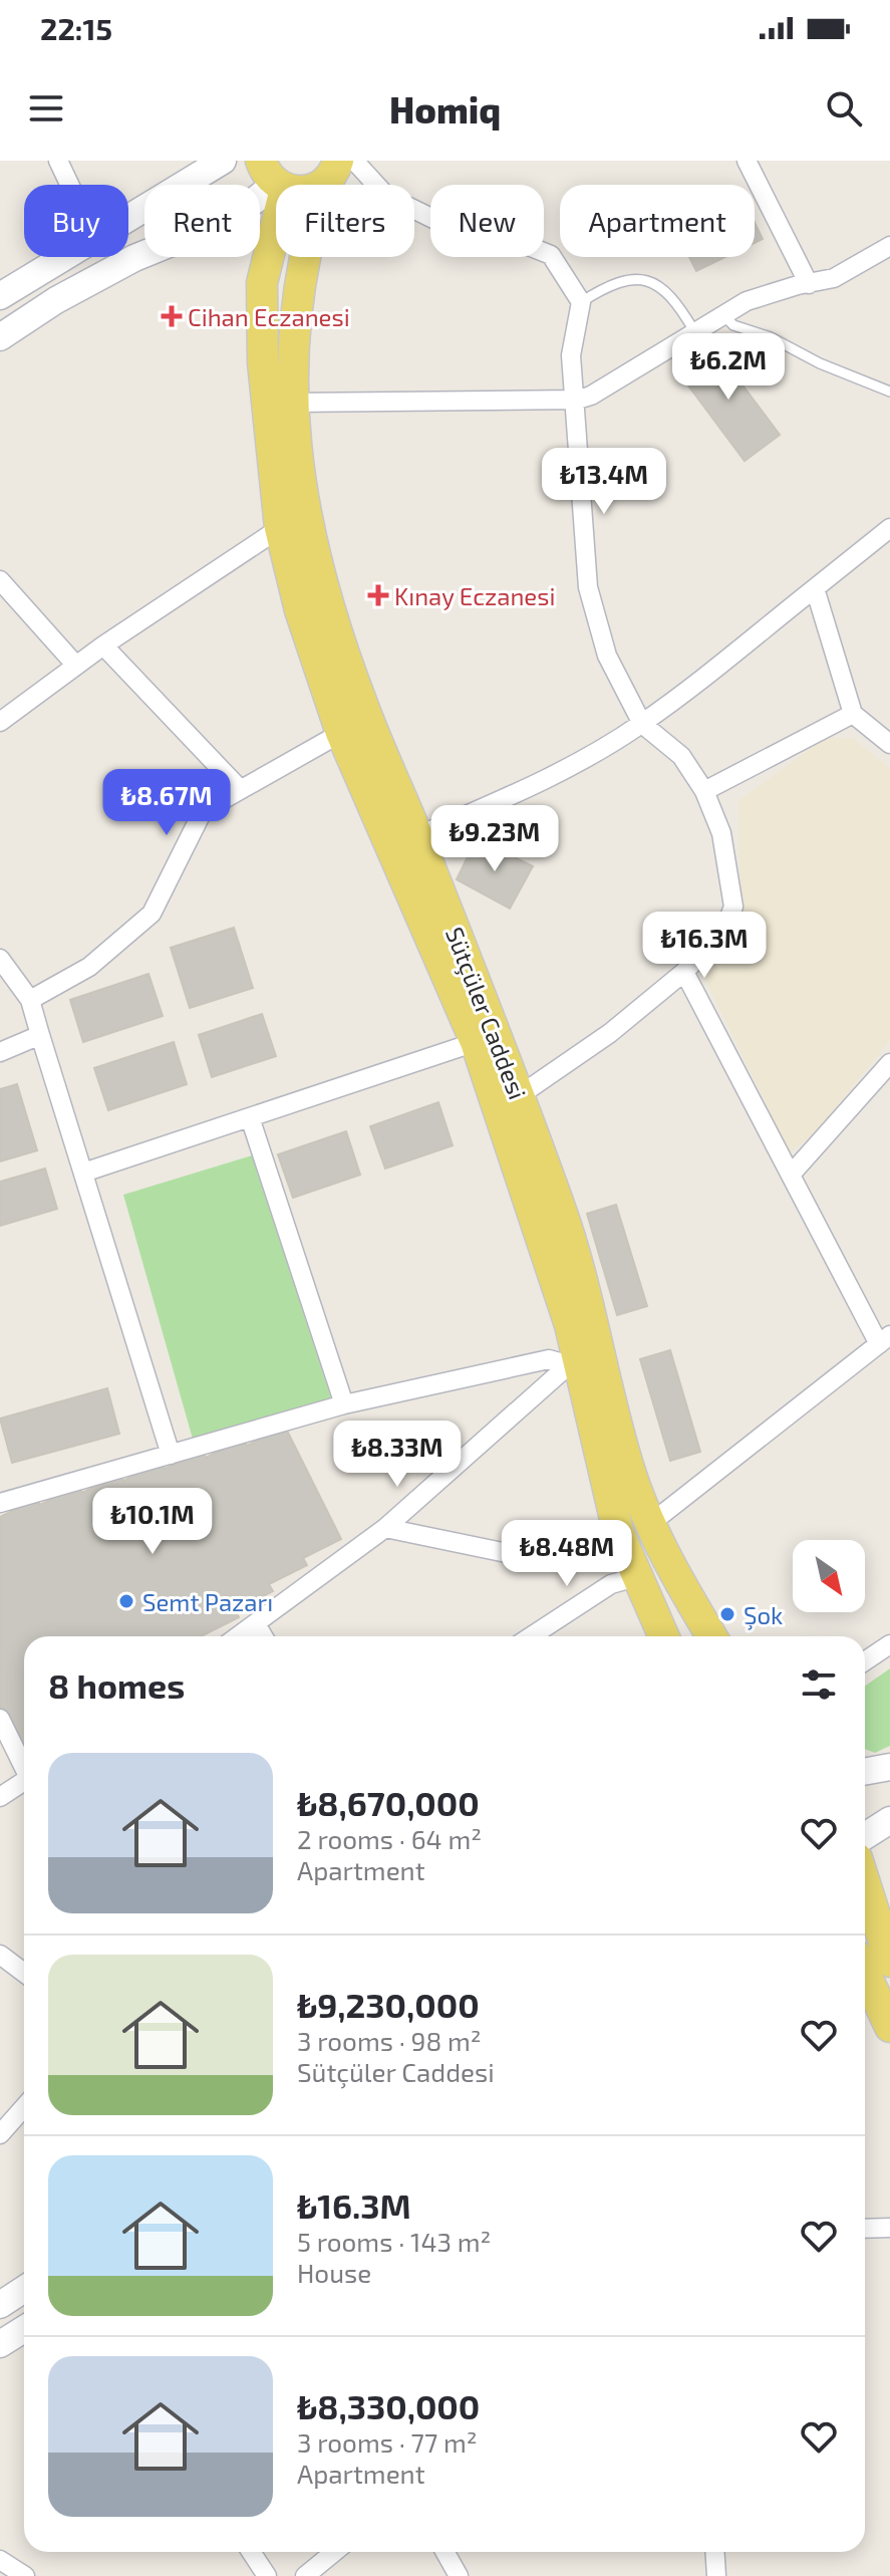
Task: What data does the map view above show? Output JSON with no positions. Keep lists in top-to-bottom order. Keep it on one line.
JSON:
{"streets":{"main road":["Sütçüler Caddesi"]},"places":{"health":["Cihan Eczanesi","Kınay Eczanesi"],"other":["Semt Pazarı","Şok"]},"north":"bottom right","page":{"status":"22:15","header":"Homiq","chip":["Buy","Rent","Filters","New","Apartment"],"price":["₺6.2M","₺13.4M","₺8.67M","₺9.23M","₺16.3M","₺8.33M","₺10.1M","₺8.48M"],"heading":"8 homes","list":[{"name":"₺8,670,000","note":"2 rooms · 64 m² · Apartment"},{"name":"₺9,230,000","note":"3 rooms · 98 m² · Sütçüler Caddesi"},{"name":"₺16.3M","note":"5 rooms · 143 m² · House"},{"name":"₺8,330,000","note":"3 rooms · 77 m² · Apartment"}]}}
